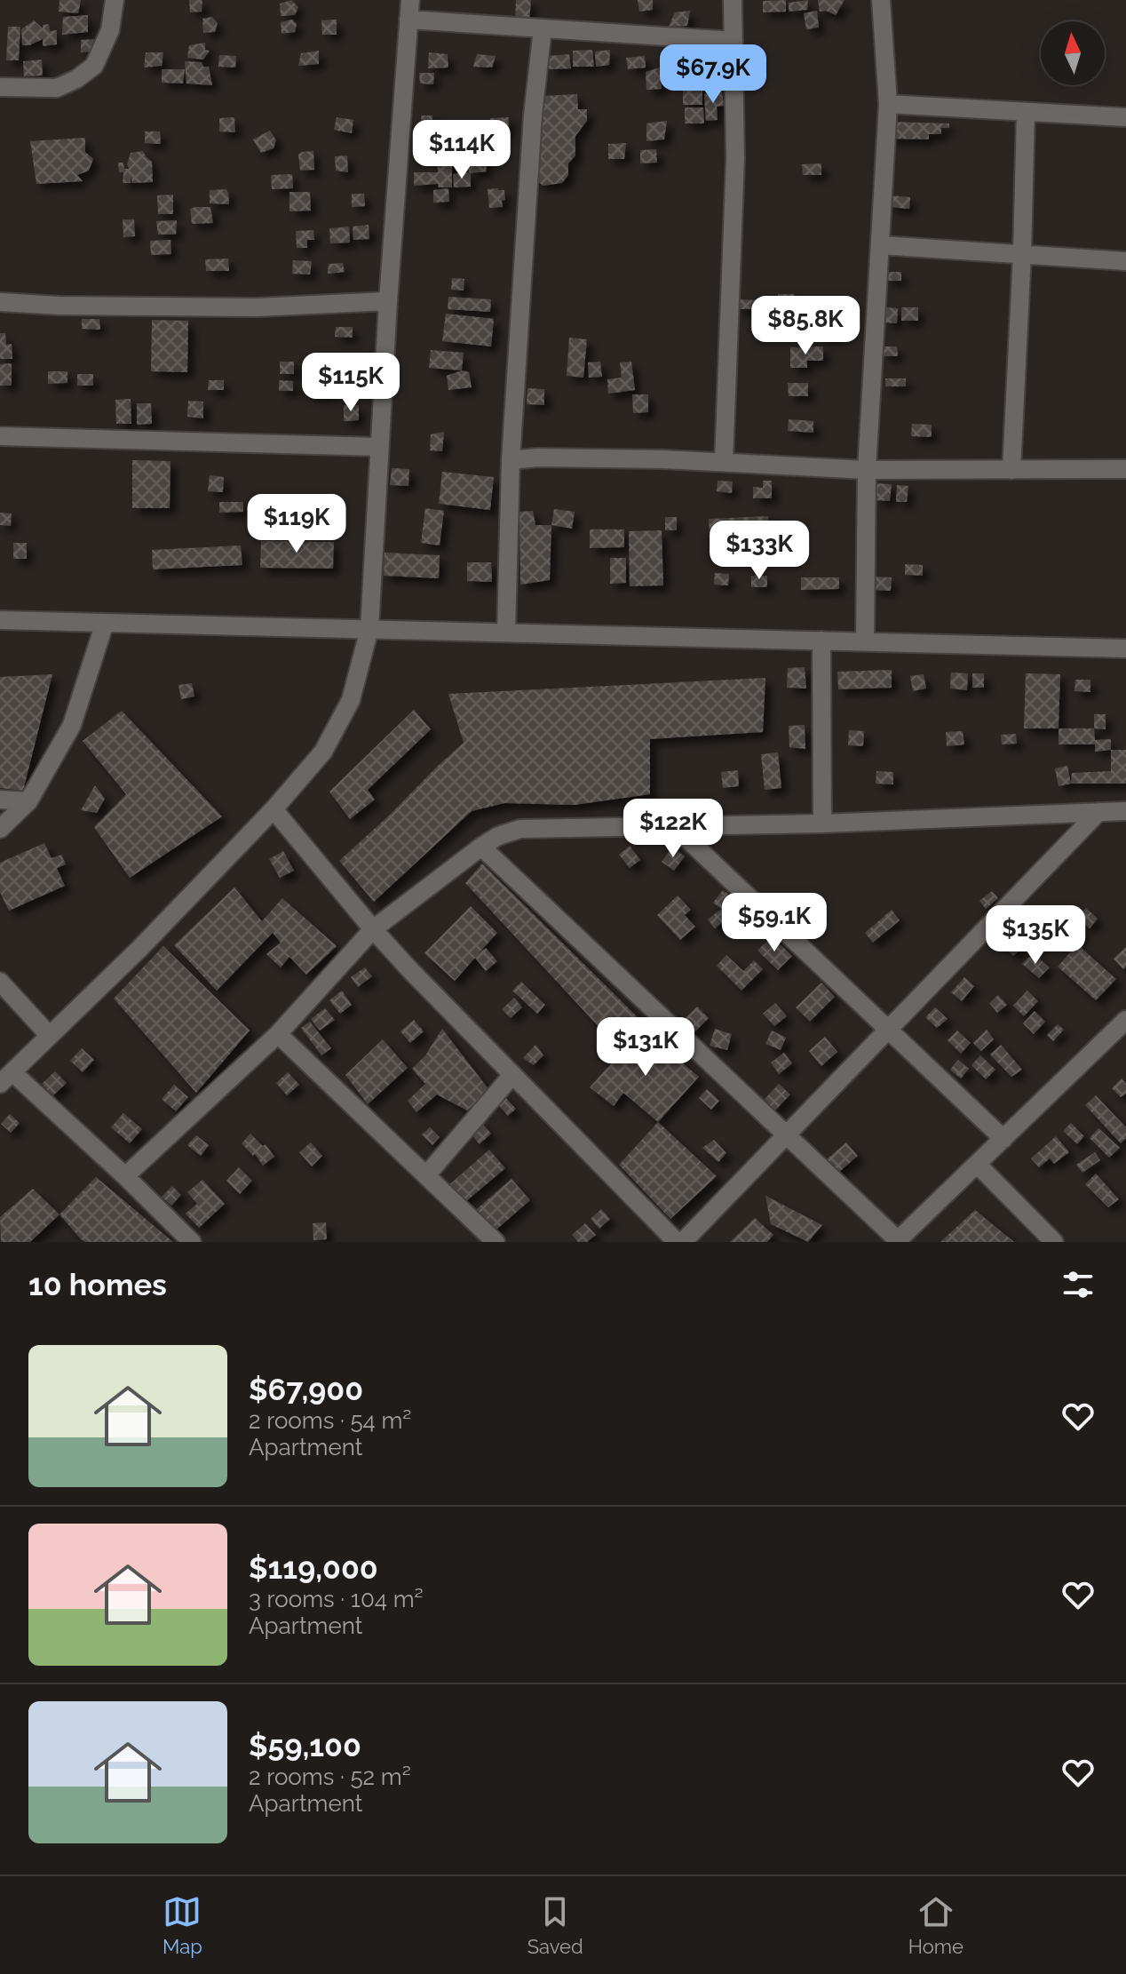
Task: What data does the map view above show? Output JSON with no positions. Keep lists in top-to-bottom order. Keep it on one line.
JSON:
{"north":"top","page":{"price":["$67.9K","$114K","$85.8K","$115K","$119K","$133K","$122K","$59.1K","$135K","$131K"],"heading":"10 homes","list":[{"name":"$67,900","note":"2 rooms · 54 m² · Apartment"},{"name":"$119,000","note":"3 rooms · 104 m² · Apartment"},{"name":"$59,100","note":"2 rooms · 52 m² · Apartment"}],"tabs":["Map","Saved","Home"]}}
